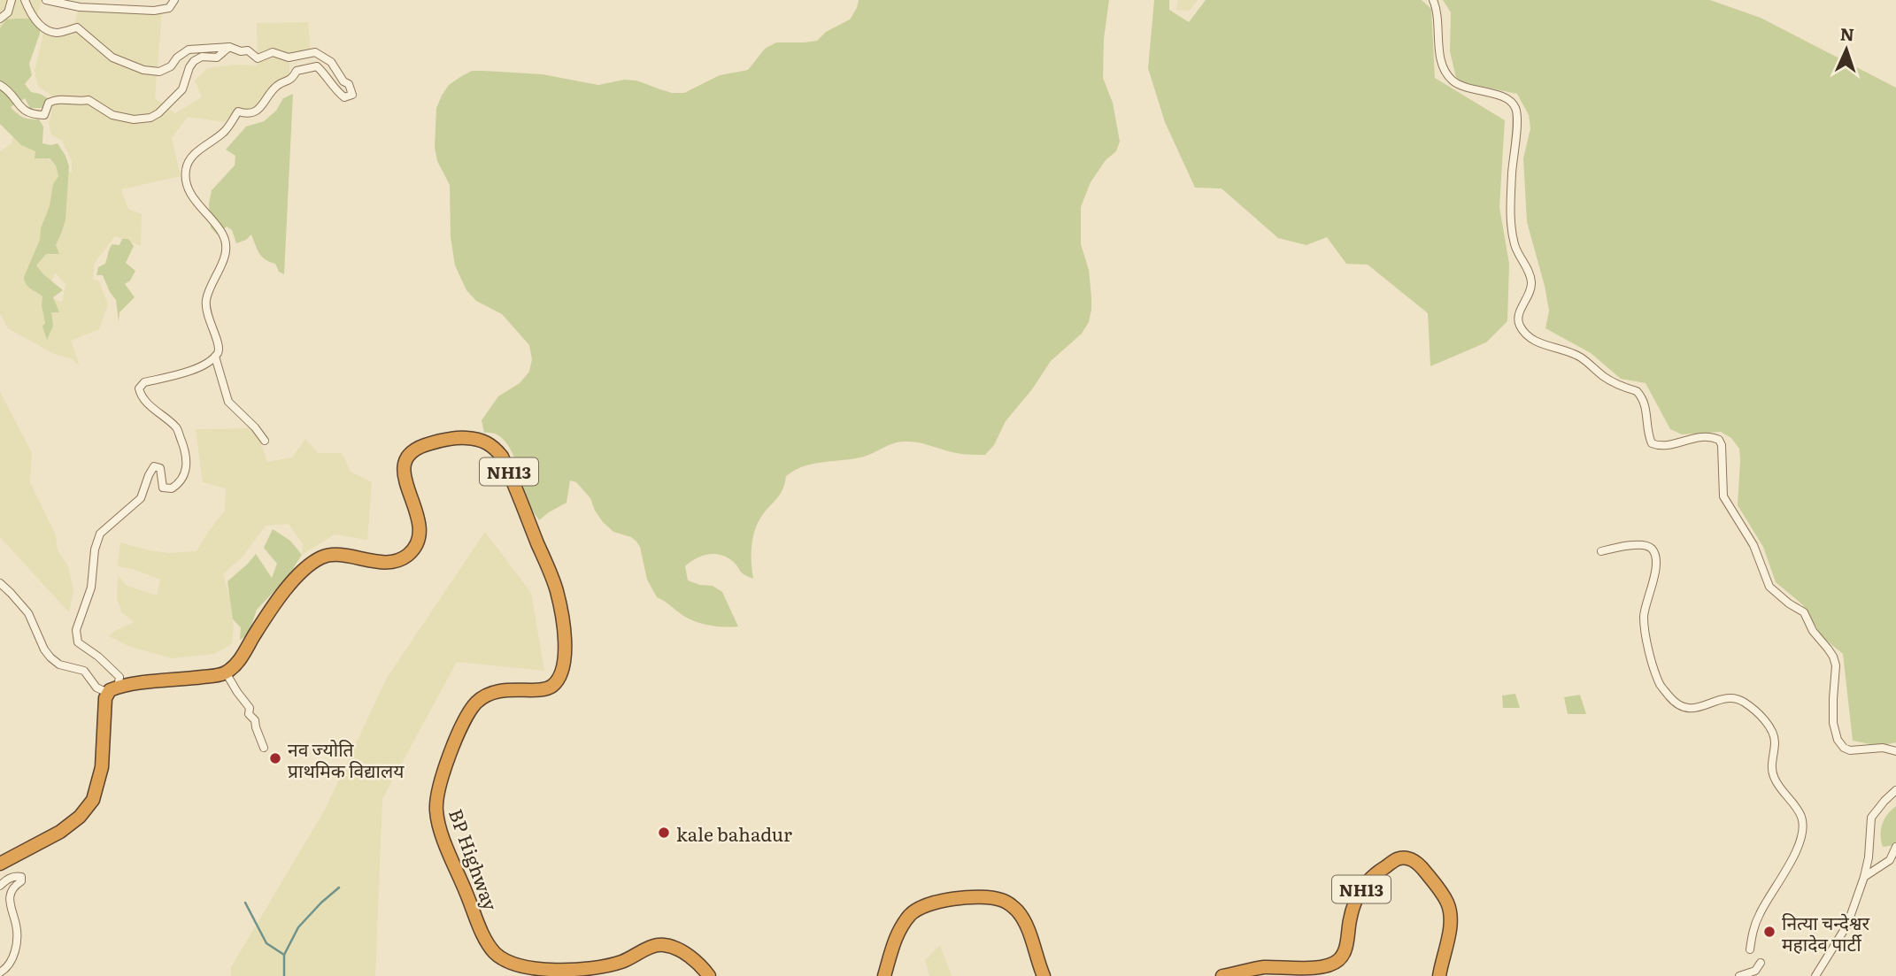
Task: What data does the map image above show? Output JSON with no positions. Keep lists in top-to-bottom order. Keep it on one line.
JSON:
{"streets":{"highway":["NH13","BP Highway"]},"places":["नव ज्योति प्राथमिक विद्यालय","kale bahadur","नित्या चन्देश्वर महादेव पार्टी"],"north":"top"}
